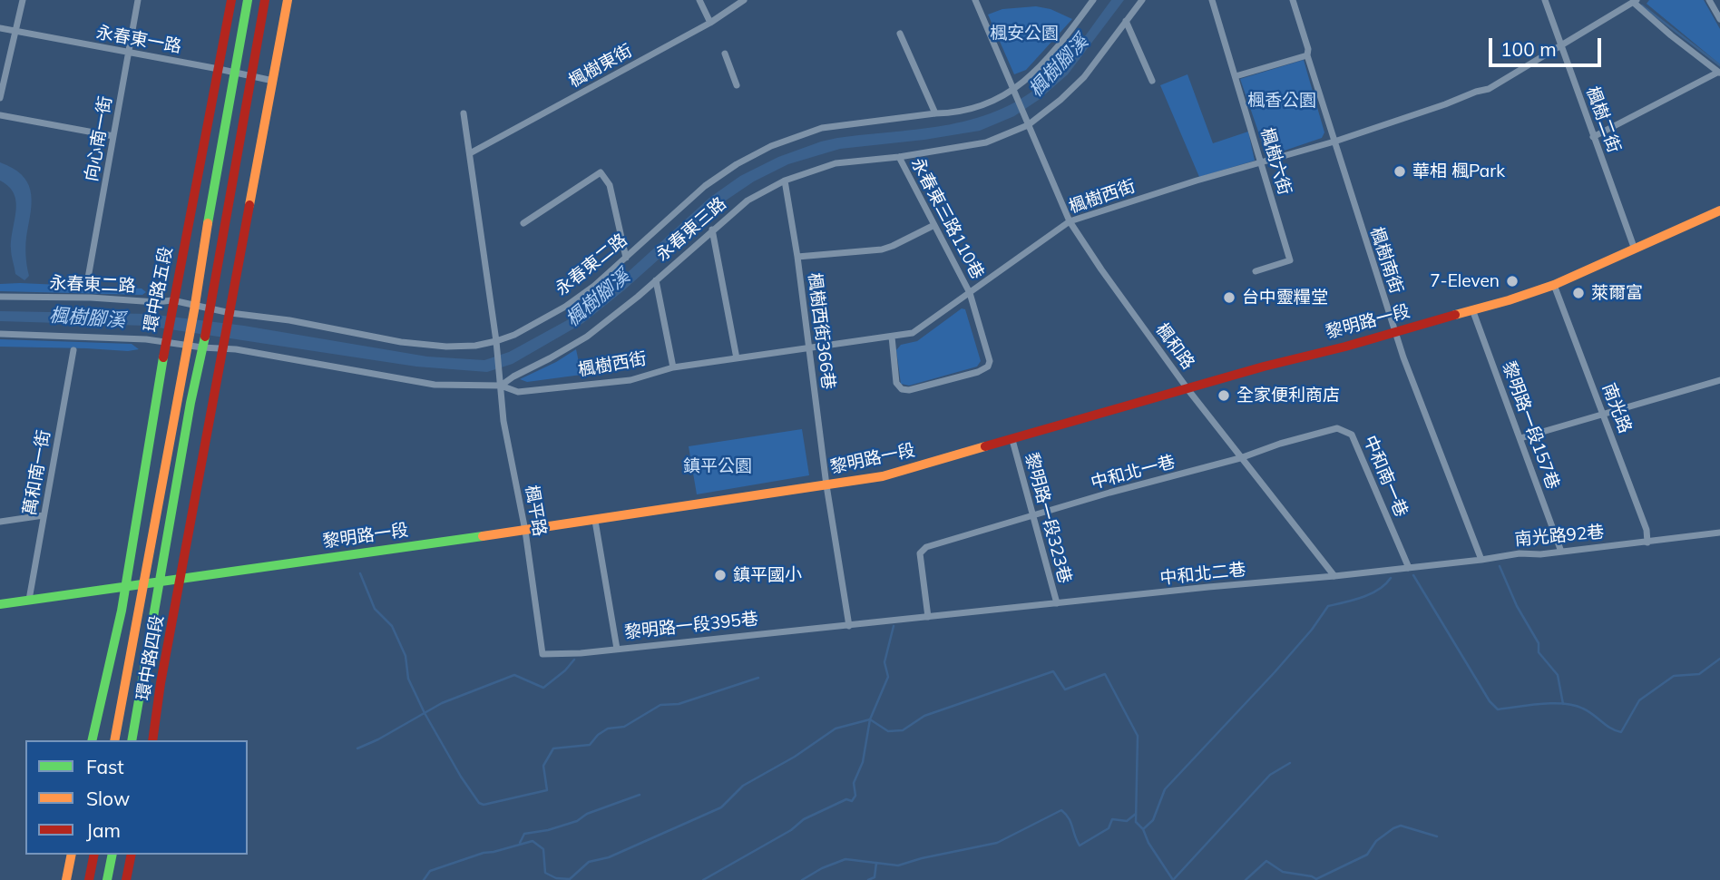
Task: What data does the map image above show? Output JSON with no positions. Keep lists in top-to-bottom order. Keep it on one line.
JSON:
{"streets":{"street":["永春東一路","楓樹東街","楓樹二街","向心南一街","楓樹六街","楓樹西街","永春東三路110巷","永春東三路","楓樹南街","永春東二路","環中路五段","黎明路一段","楓樹西街366巷","楓和路","南光路","黎明路一段157巷","萬和南一街","中和北一巷","中和南一巷","楓平路","黎明路一段323巷","南光路92巷","中和北二巷","黎明路一段395巷","環中路四段"]},"crossings":[["永春東一路","向心南一街"],["永春東一路","環中路五段"],["楓樹二街","楓樹西街"],["楓樹二街","黎明路一段"],["楓樹六街","楓樹西街"],["楓樹西街","永春東三路110巷"],["楓樹西街","永春東三路"],["楓樹西街","楓樹南街"],["楓樹西街","楓樹西街366巷"],["楓樹西街","楓和路"],["楓樹西街","楓平路"],["永春東三路110巷","永春東三路"],["永春東三路","楓樹西街366巷"],["永春東三路","楓和路"],["永春東三路","楓平路"],["楓樹南街","黎明路一段"],["楓樹南街","南光路92巷"],["楓樹南街","中和北二巷"],["永春東二路","環中路五段"],["永春東二路","楓和路"],["永春東二路","楓平路"],["環中路五段","黎明路一段"],["環中路五段","環中路四段"],["黎明路一段","楓樹西街366巷"],["黎明路一段","楓和路"],["黎明路一段","南光路"],["黎明路一段","黎明路一段157巷"],["黎明路一段","萬和南一街"],["黎明路一段","楓平路"],["黎明路一段","黎明路一段323巷"],["黎明路一段","環中路四段"],["楓和路","中和北一巷"],["楓和路","中和南一巷"],["楓和路","中和北二巷"],["南光路","南光路92巷"],["黎明路一段157巷","南光路92巷"],["中和北一巷","中和南一巷"],["中和北一巷","黎明路一段323巷"],["中和北一巷","中和北二巷"],["中和北一巷","黎明路一段395巷"],["中和南一巷","中和北二巷"],["楓平路","黎明路一段395巷"],["黎明路一段323巷","中和北二巷"],["南光路92巷","中和北二巷"],["中和北二巷","黎明路一段395巷"]],"water":["楓樹腳溪"],"parks":["楓安公園","楓香公園","鎮平公園"],"places":["華相 楓Park","7-Eleven","萊爾富","台中靈糧堂","全家便利商店","鎮平國小"],"legend":["Fast","Slow","Jam"],"scale_bar":"100 m"}
